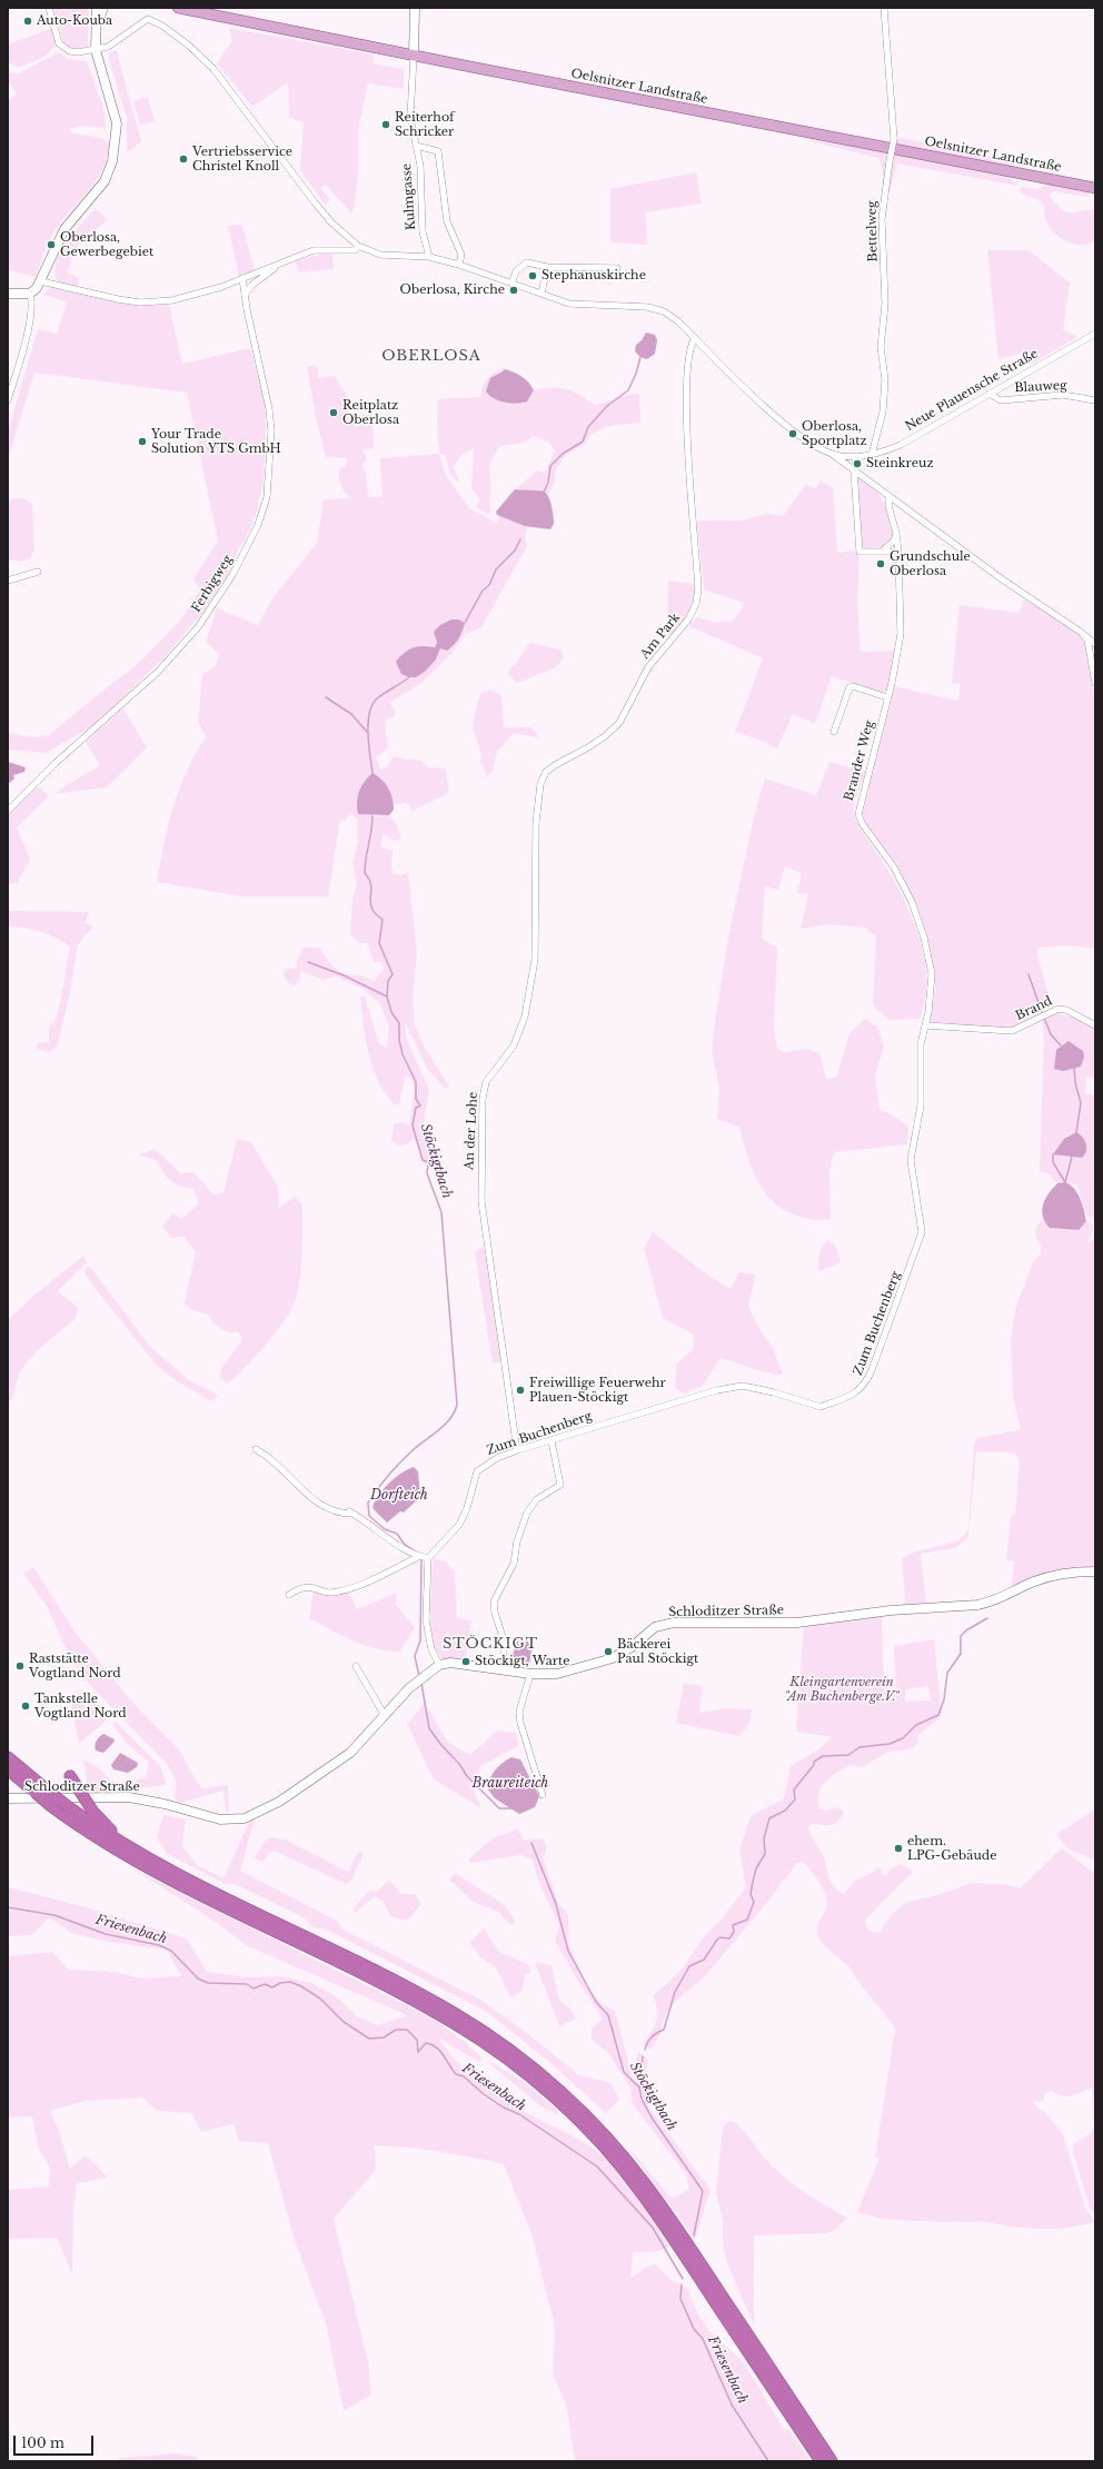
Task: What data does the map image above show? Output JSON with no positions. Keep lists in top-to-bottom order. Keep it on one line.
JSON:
{"streets":{"main road":["Oelsnitzer Landstraße"],"street":["Kulmgasse","Bettelweg","Blauweg","Neue Plauensche Straße","Ferbigweg","Am Park","Brander Weg","Brand","An der Lohe","Zum Buchenberg","Schloditzer Straße"]},"crossings":[["Oelsnitzer Landstraße","Kulmgasse"],["Kulmgasse","Neue Plauensche Straße"],["Bettelweg","Neue Plauensche Straße"],["Blauweg","Neue Plauensche Straße"],["Neue Plauensche Straße","Am Park"],["Am Park","An der Lohe"],["Brander Weg","Brand"],["Brander Weg","Zum Buchenberg"],["Brand","Zum Buchenberg"],["An der Lohe","Zum Buchenberg"]],"districts":["OBERLOSA","STÖCKIGT"],"water":["Stöckigtbach","Dorfteich","Braureiteich","Friesenbach"],"parks":["Kleingartenverein \"Am Buchenberge.V.\""],"places":["Auto-Kouba","Reiterhof Schricker","Vertriebsservice Christel Knoll","Oberlosa, Gewerbegebiet","Stephanuskirche","Oberlosa, Kirche","Reitplatz Oberlosa","Oberlosa, Sportplatz","Your Trade Solution YTS GmbH","Steinkreuz","Grundschule Oberlosa","Freiwillige Feuerwehr Plauen-Stöckigt","Bäckerei Paul Stöckigt","Stöckigt, Warte","Raststätte Vogtland Nord","Tankstelle Vogtland Nord","ehem. LPG-Gebäude"],"scale_bar":"100 m"}
